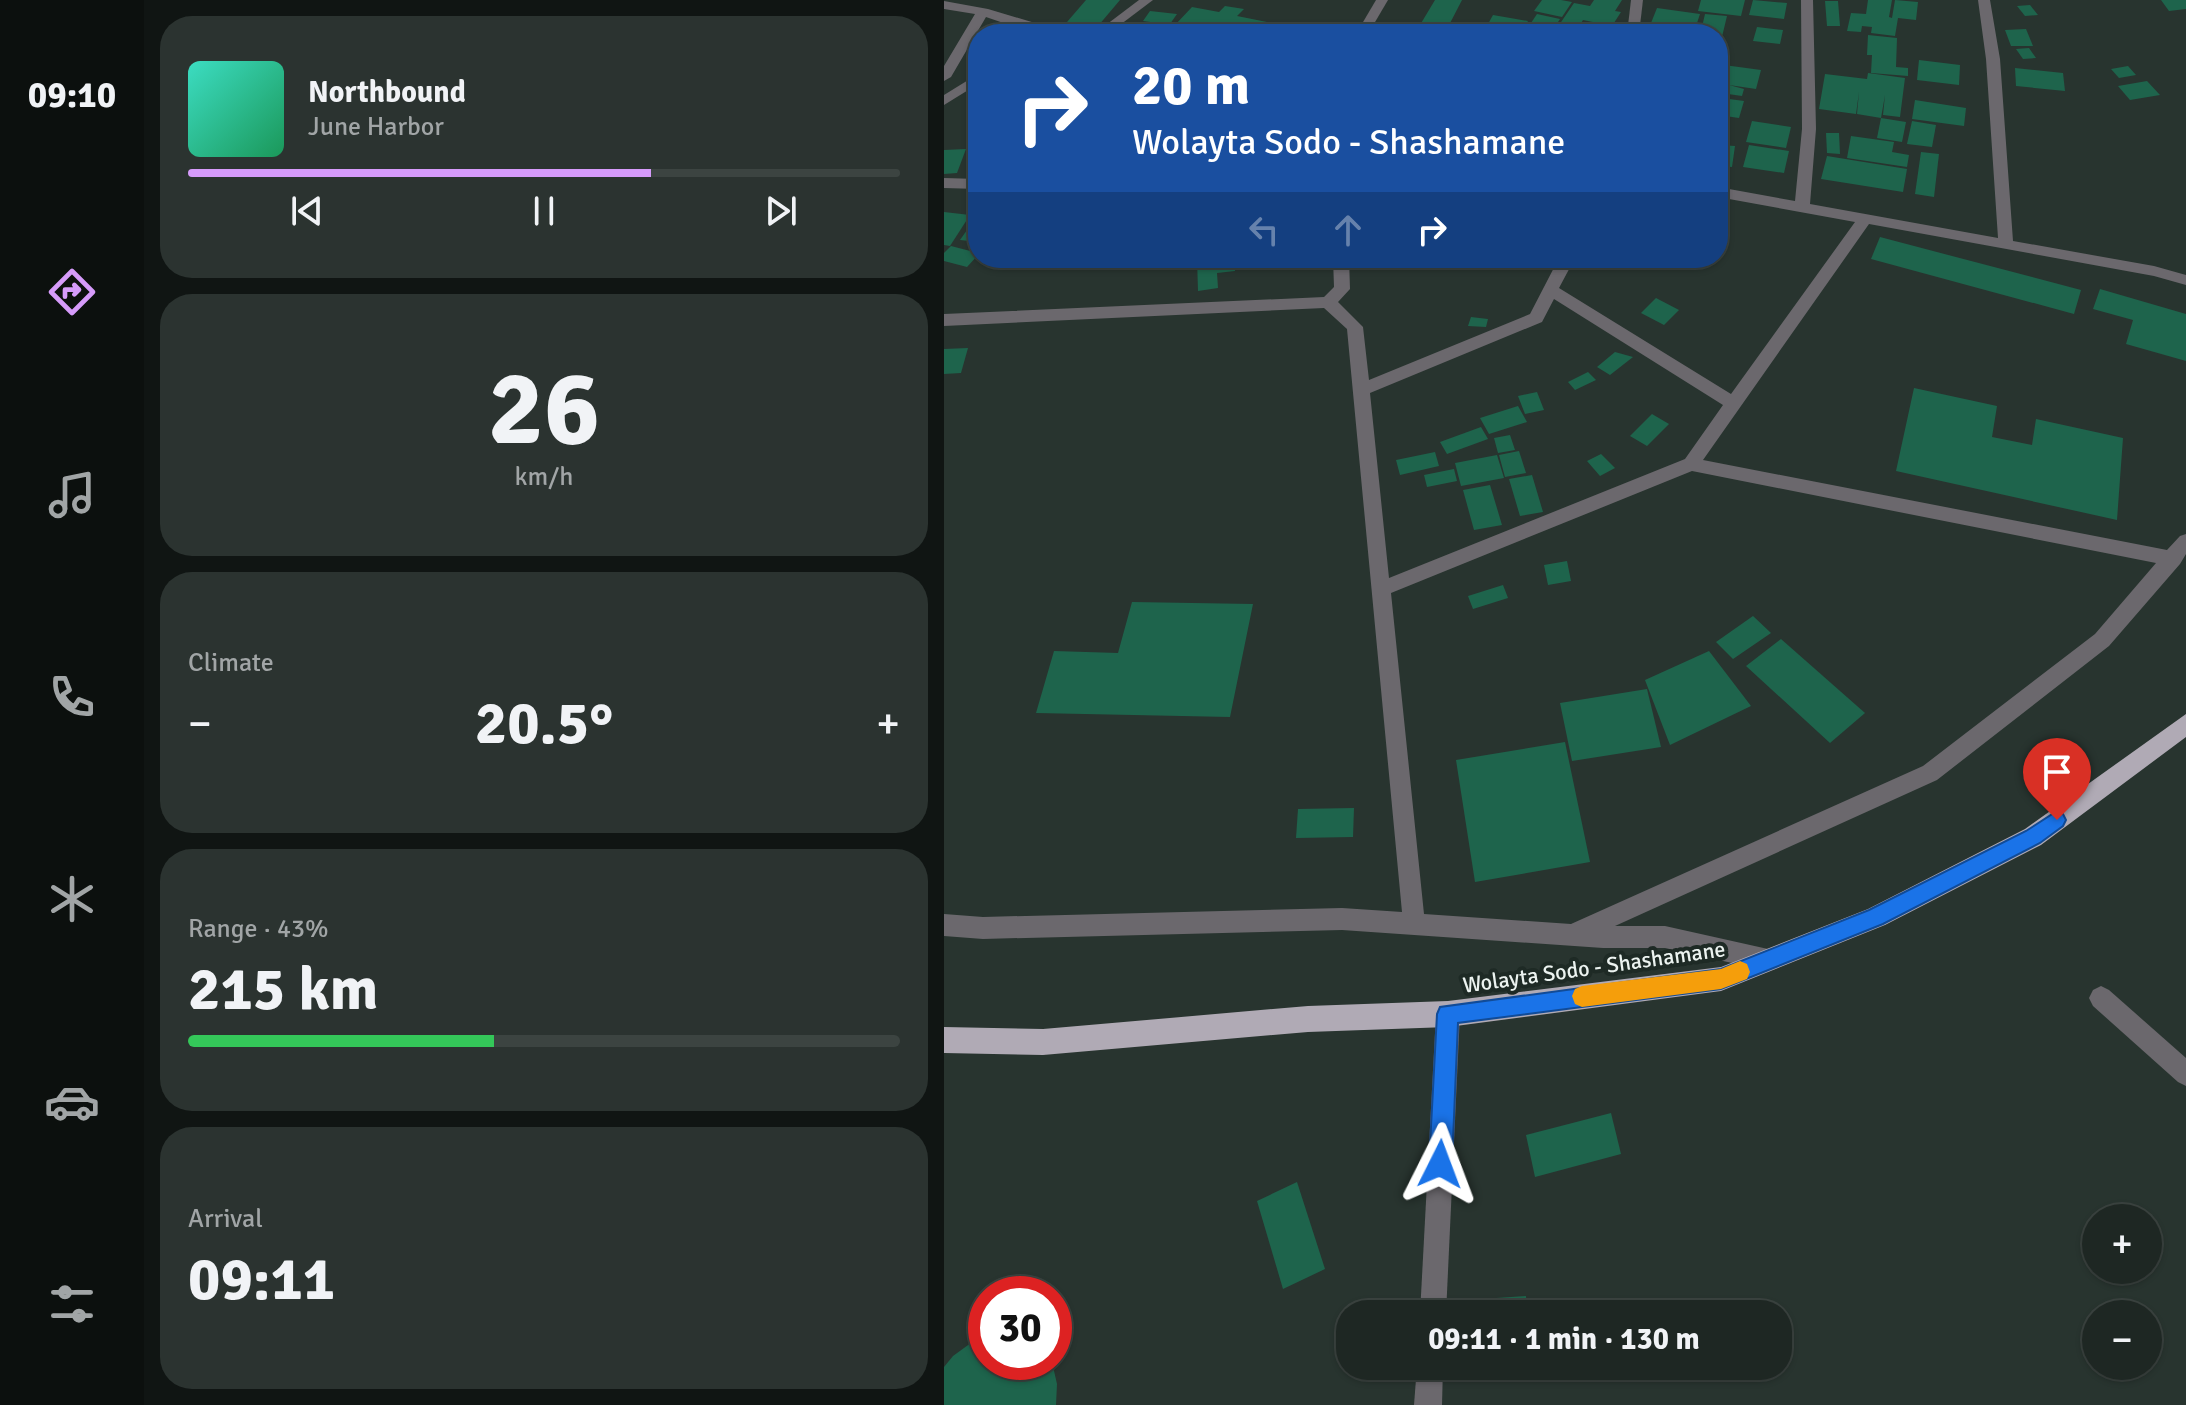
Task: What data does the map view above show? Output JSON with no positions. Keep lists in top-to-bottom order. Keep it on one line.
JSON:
{"streets":{"highway":["Wolayta Sodo - Shashamane"]},"page":{"tabs":"09:10","turn":["20 m","Wolayta Sodo - Shashamane"],"song":["Northbound","June Harbor"],"tile":[["26","km/h"],"Climate",["Range · 43%","215 km"],["Arrival","09:11"]],"heat":["−","20.5°","+"],"map_buttons":["+","−"],"limit":"30","trip":"09:11 · 1 min · 130 m"}}
